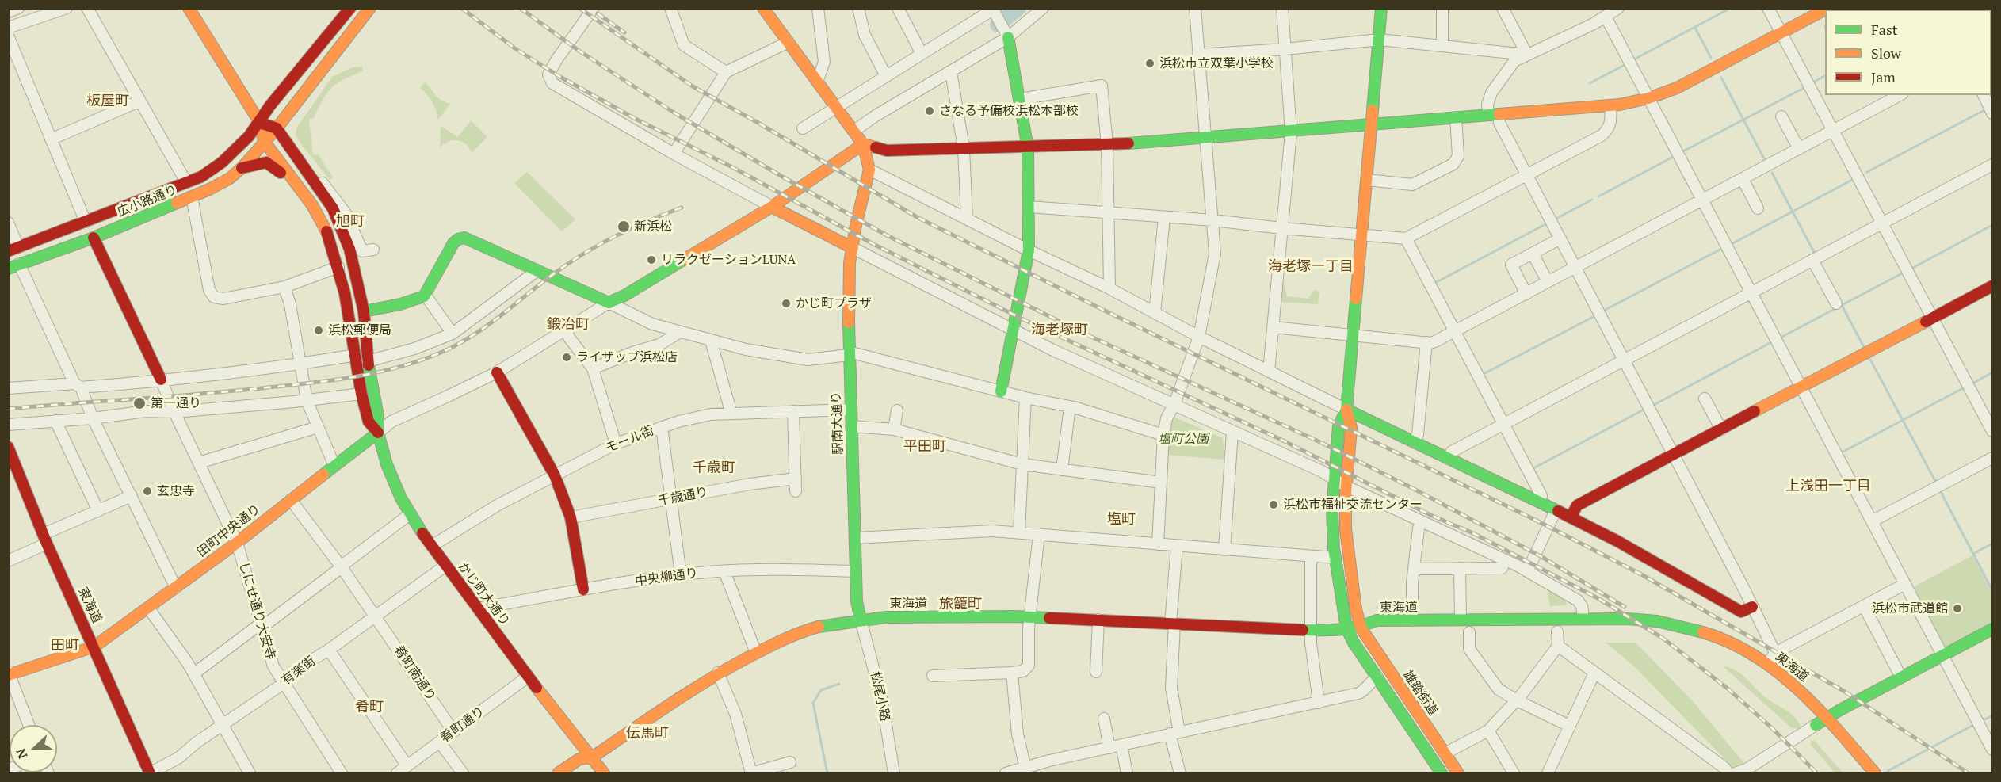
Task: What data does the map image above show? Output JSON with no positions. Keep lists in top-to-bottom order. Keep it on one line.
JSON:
{"streets":{"main road":["広小路通り","駅南大通り","田町中央通り","かじ町大通り","東海道","雄踏街道"],"street":["モール街","千歳通り","中央柳通り","しにせ通り大安寺","有楽街","肴町南通り","松尾小路","肴町通り"]},"crossings":[["駅南大通り","モール街"],["駅南大通り","中央柳通り"],["駅南大通り","東海道"],["駅南大通り","松尾小路"],["モール街","かじ町大通り"],["田町中央通り","かじ町大通り"],["田町中央通り","東海道"],["田町中央通り","しにせ通り大安寺"],["田町中央通り","肴町南通り"],["中央柳通り","かじ町大通り"],["かじ町大通り","東海道"],["かじ町大通り","有楽街"],["かじ町大通り","肴町通り"],["東海道","有楽街"],["東海道","雄踏街道"],["東海道","松尾小路"],["しにせ通り大安寺","有楽街"],["有楽街","肴町南通り"],["肴町南通り","肴町通り"]],"districts":["板屋町","旭町","海老塚一丁目","鍛冶町","海老塚町","平田町","千歳町","上浅田一丁目","塩町","旅籠町","田町","肴町","伝馬町"],"parks":["塩町公園"],"places":["浜松市立双葉小学校","さなる予備校浜松本部校","新浜松","リラクゼーションLUNA","かじ町プラザ","浜松郵便局","ライザップ浜松店","第一通り","玄忠寺","浜松市福祉交流センター","浜松市武道館"],"legend":["Fast","Slow","Jam"],"north":"left"}
